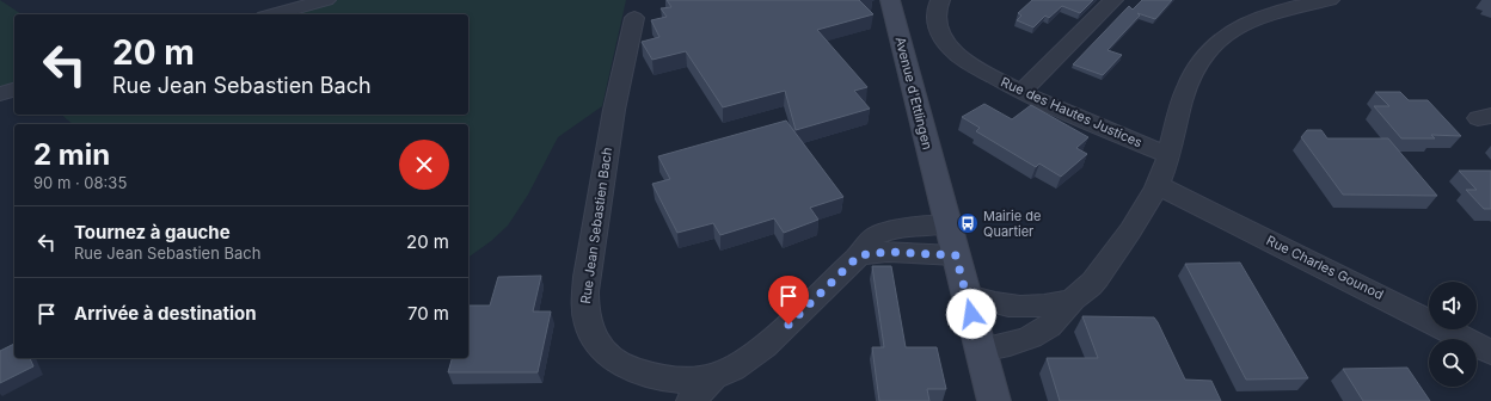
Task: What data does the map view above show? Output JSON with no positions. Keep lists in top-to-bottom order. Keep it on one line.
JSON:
{"streets":{"street":["Avenue d'Ettlingen","Rue des Hautes Justices","Rue Jean Sebastien Bach","Rue Charles Gounod"]},"crossings":[["Avenue d'Ettlingen","Rue Jean Sebastien Bach"]],"places":{"bus stop":["Mairie de Quartier"]},"page":{"turn":["20 m","Rue Jean Sebastien Bach"],"heading":["2 min","90 m · 08:35"],"list":[{"name":"Tournez à gauche","note":"Rue Jean Sebastien Bach","value":"20 m"},{"name":"Arrivée à destination","value":"70 m"}]}}
